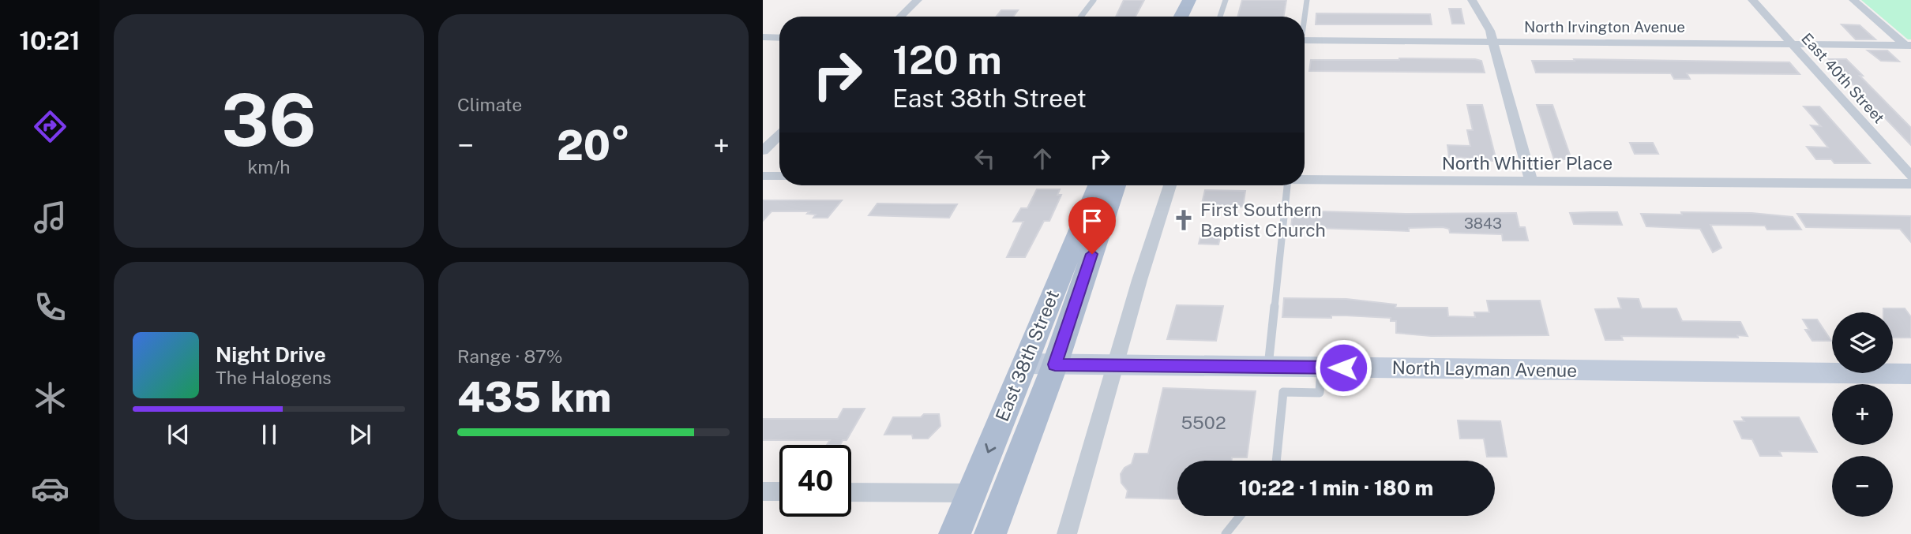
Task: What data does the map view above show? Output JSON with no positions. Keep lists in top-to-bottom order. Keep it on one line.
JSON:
{"streets":{"main road":["East 38th Street"],"street":["North Irvington Avenue","East 40th Street","North Whittier Place","North Layman Avenue"]},"crossings":[["North Irvington Avenue","East 40th Street"],["East 38th Street","North Layman Avenue"]],"places":{"church":["First Southern Baptist Church"]},"house_numbers":["3843","5502"],"page":{"tabs":"10:21","tile":[["36","km/h"],"Climate",["Range · 87%","435 km"]],"turn":["120 m","East 38th Street"],"heat":["−","20°","+"],"map_buttons":["+","−"],"song":["Night Drive","The Halogens"],"limit":"40","trip":"10:22 · 1 min · 180 m"}}
